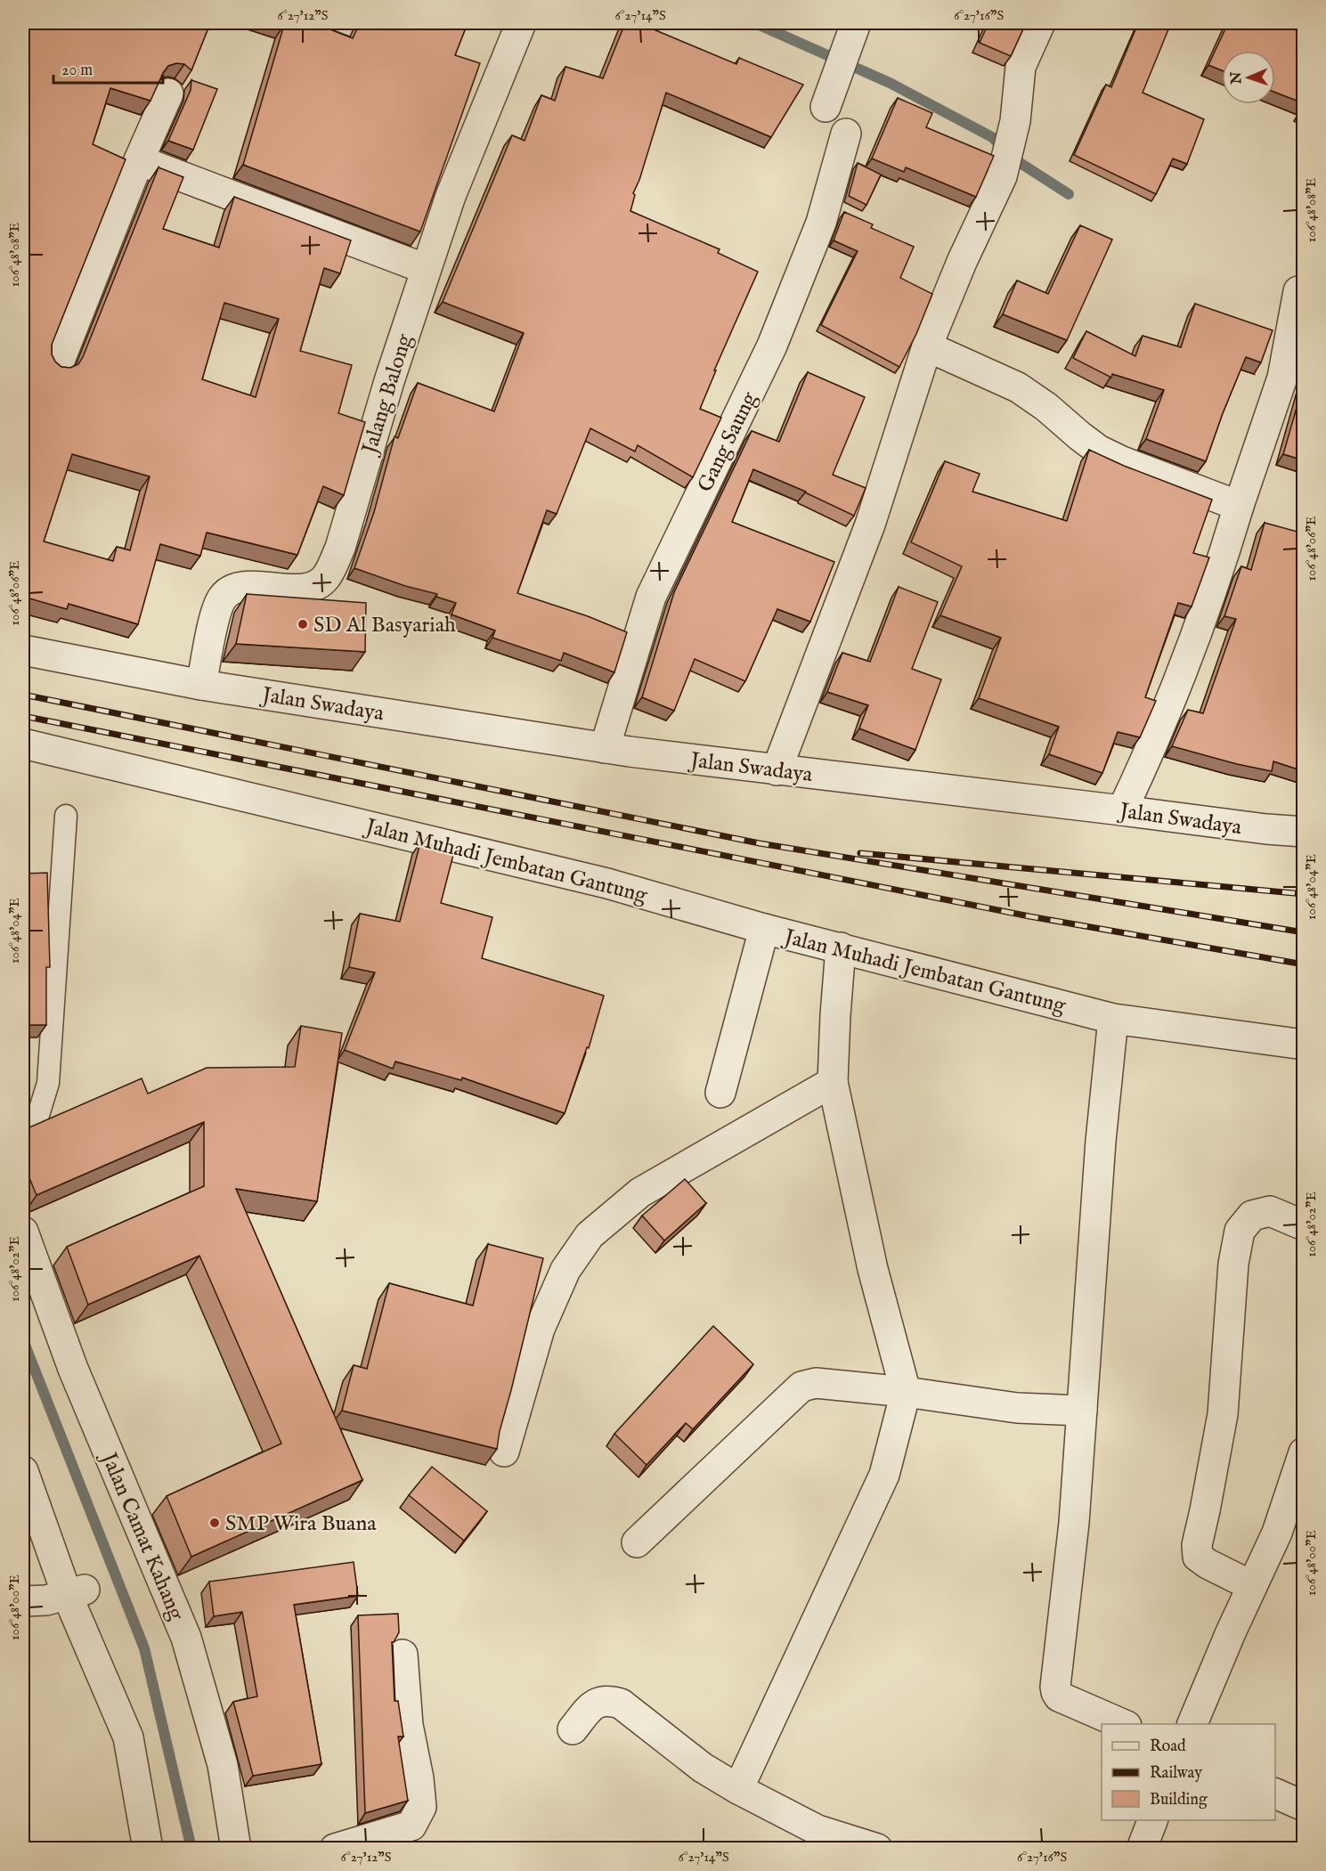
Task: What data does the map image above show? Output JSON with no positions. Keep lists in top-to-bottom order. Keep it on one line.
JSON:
{"streets":{"street":["Jalang Balong","Gang Saung","Jalan Swadaya","Jalan Muhadi Jembatan Gantung","Jalan Camat Kahang"]},"crossings":[["Jalang Balong","Jalan Swadaya"],["Gang Saung","Jalan Swadaya"]],"places":["SD Al Basyariah","SMP Wira Buana"],"legend":["Road","Railway","Building"],"scale_bar":"20 m","north":"left","coordinates":["6°27'12\"S","6°27'14\"S","6°27'16\"S","106°48'08\"E","106°48'06\"E","106°48'04\"E","106°48'02\"E","106°48'00\"E"]}
